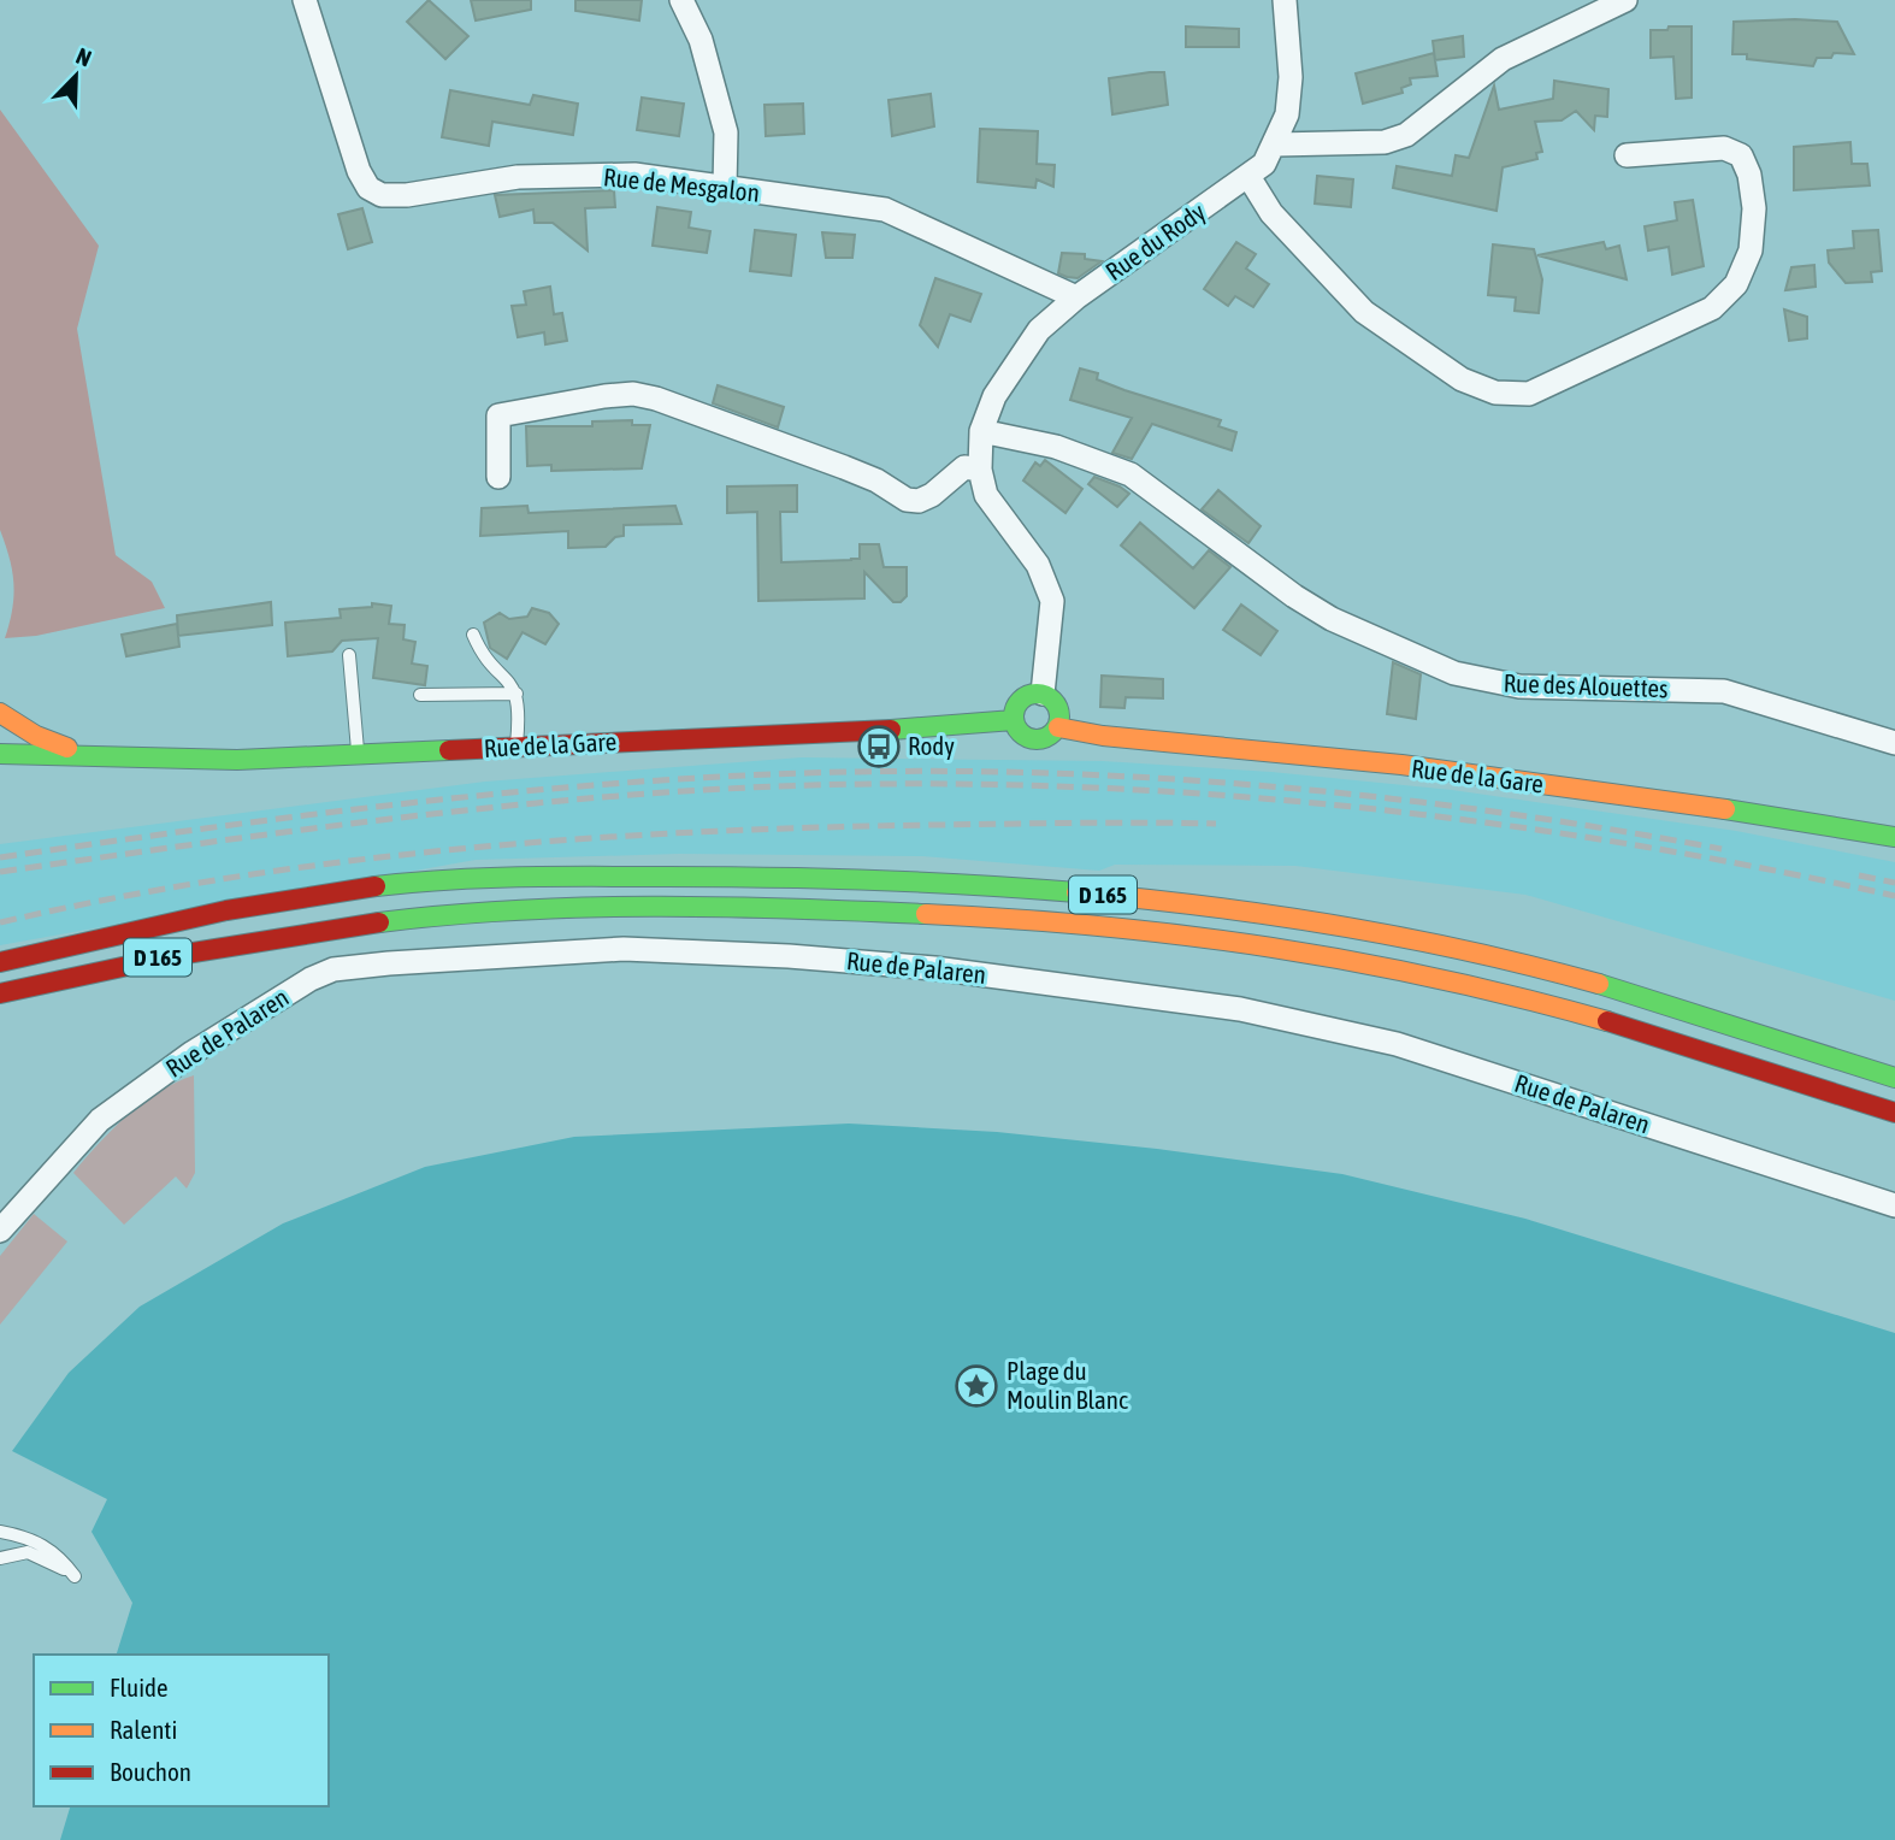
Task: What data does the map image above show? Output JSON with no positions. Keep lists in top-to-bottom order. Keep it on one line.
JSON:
{"streets":{"main road":["Rue de la Gare","D 165"],"street":["Rue de Mesgalon","Rue du Rody","Rue des Alouettes","Rue de Palaren"]},"crossings":[["Rue de Mesgalon","Rue du Rody"],["Rue du Rody","Rue des Alouettes"],["Rue du Rody","Rue de la Gare"]],"places":{"bus stop":["Rody"],"place":["Plage du Moulin Blanc"]},"legend":["Fluide","Ralenti","Bouchon"],"north":"top right"}
